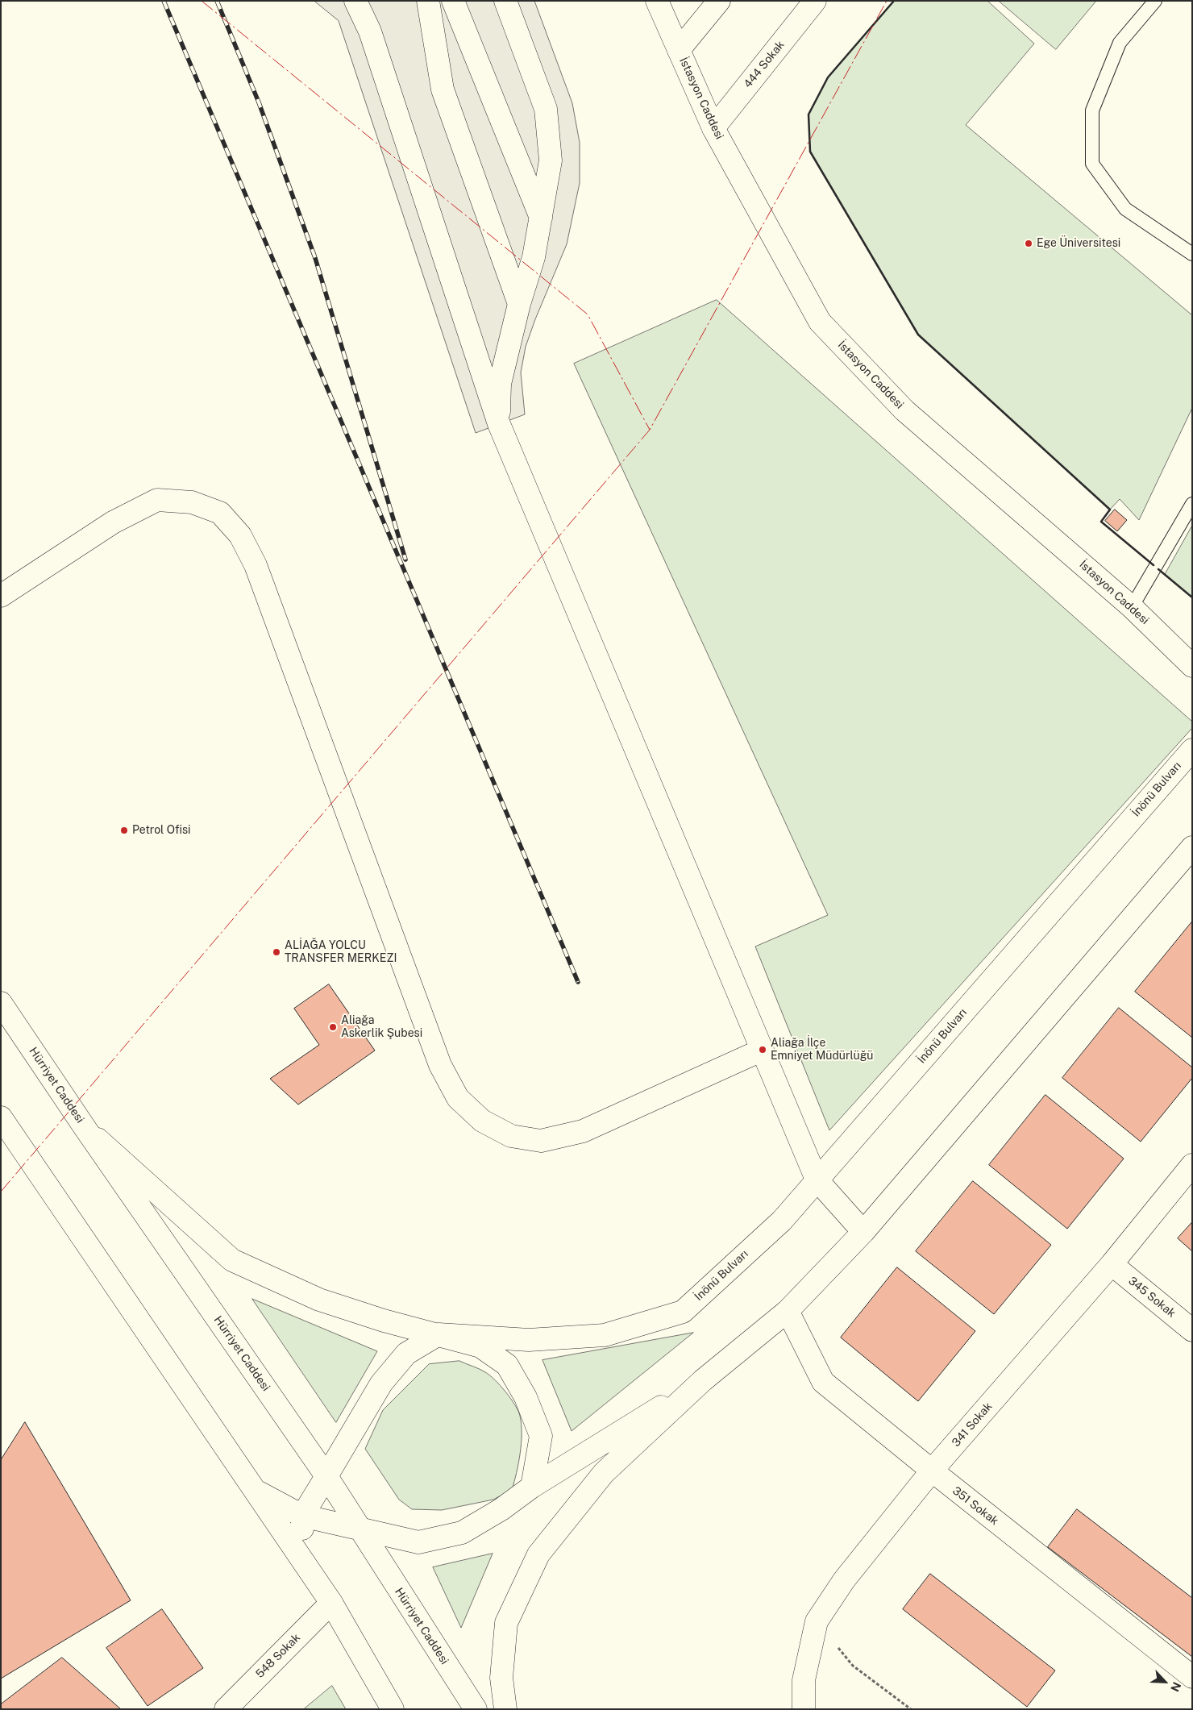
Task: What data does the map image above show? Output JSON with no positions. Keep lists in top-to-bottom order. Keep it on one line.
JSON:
{"streets":{"main road":["444 Sokak","İstasyon Caddesi","İnönü Bulvarı","Hürriyet Caddesi","345 Sokak","341 Sokak","351 Sokak","548 Sokak"]},"crossings":[["444 Sokak","İstasyon Caddesi"],["345 Sokak","341 Sokak"],["341 Sokak","351 Sokak"]],"places":["Ege Üniversitesi","Petrol Ofisi","ALİAĞA YOLCU TRANSFER MERKEZI","Aliağa Askerlik Şubesi","Aliağa İlçe Emniyet Müdürlüğü"],"north":"bottom right"}
